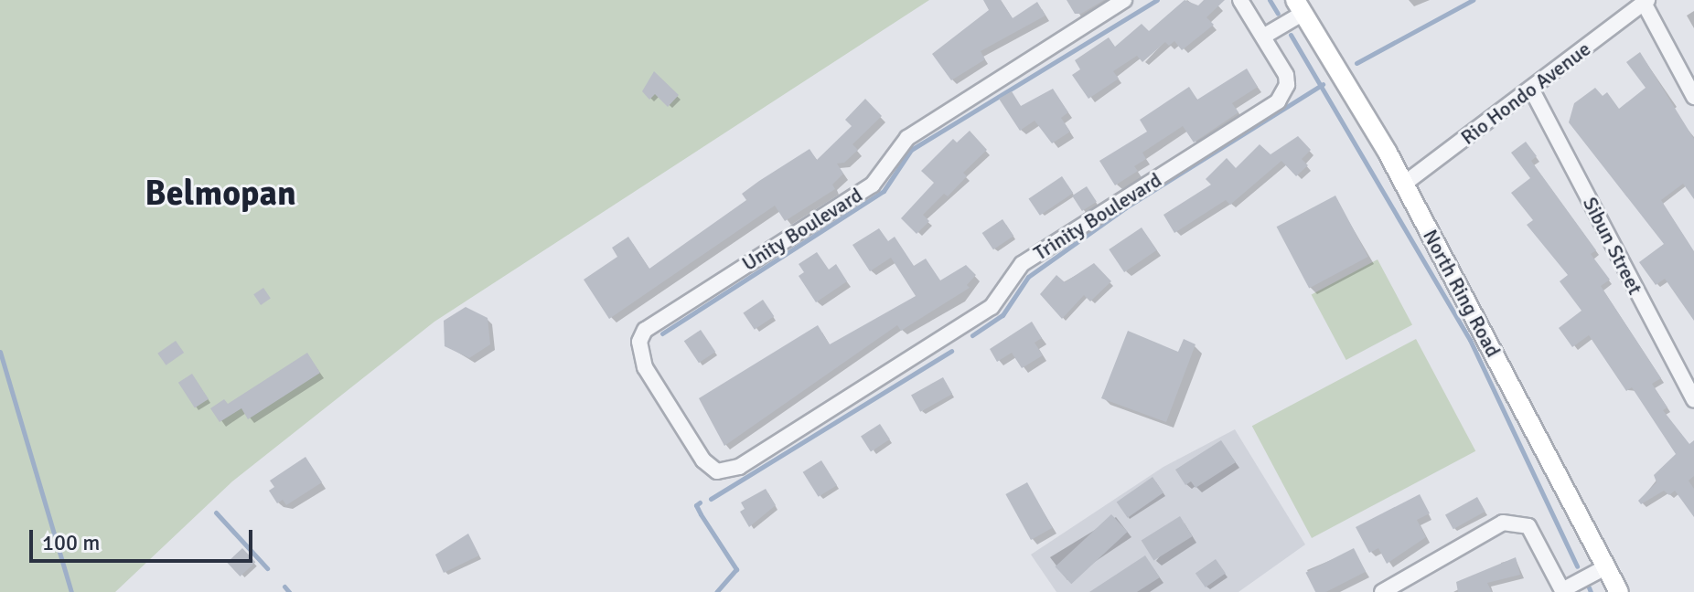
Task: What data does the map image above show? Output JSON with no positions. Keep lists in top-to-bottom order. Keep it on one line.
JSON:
{"streets":{"main road":["North Ring Road"],"street":["Rio Hondo Avenue","Trinity Boulevard","Unity Boulevard","Sibun Street"]},"crossings":[["Rio Hondo Avenue","Sibun Street"],["Rio Hondo Avenue","North Ring Road"],["Trinity Boulevard","Unity Boulevard"]],"districts":["Belmopan"],"scale_bar":"100 m"}
